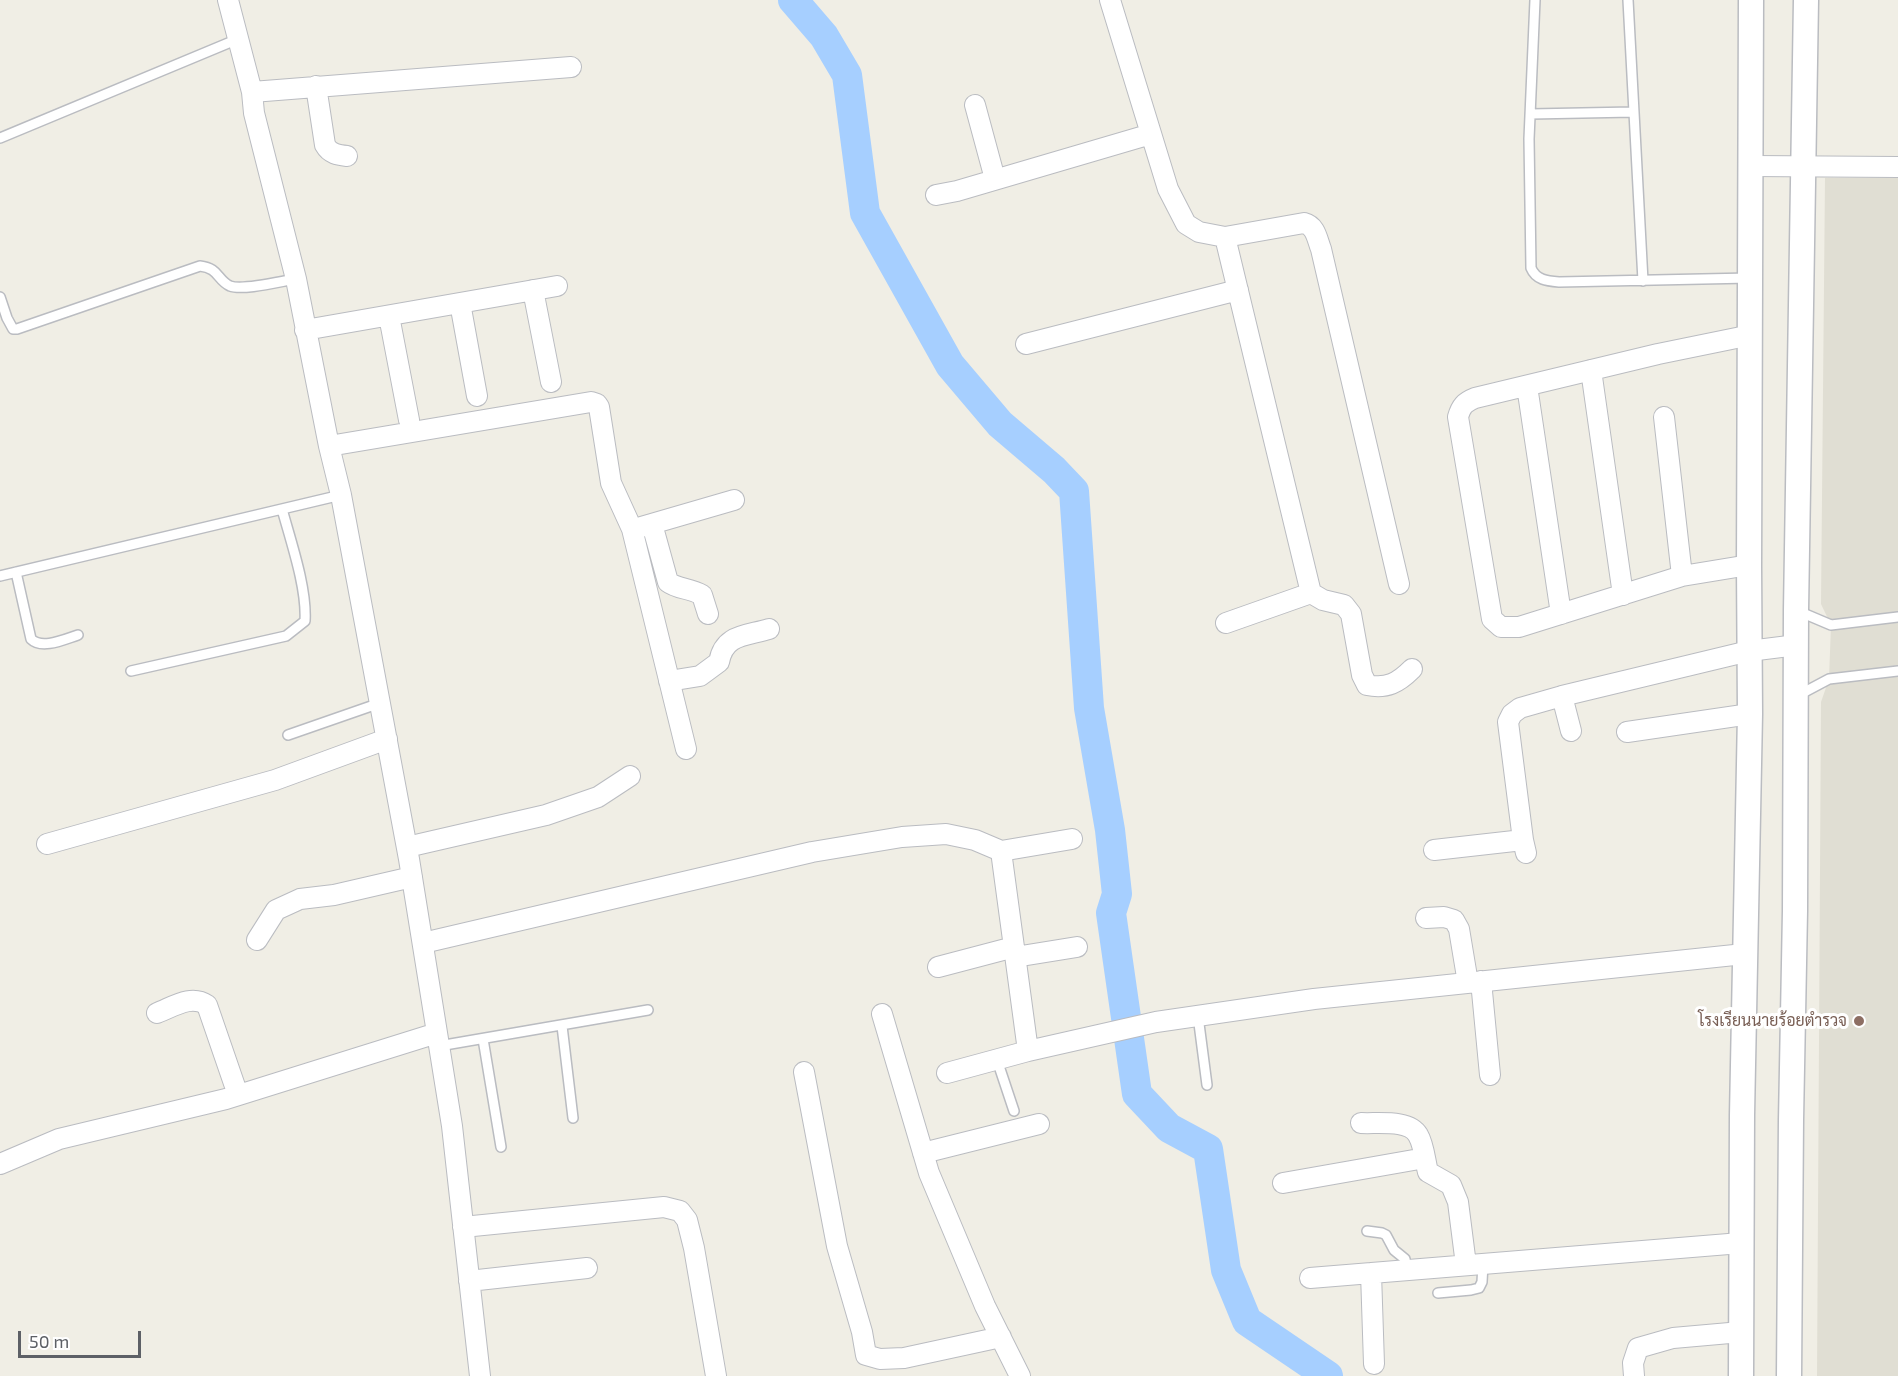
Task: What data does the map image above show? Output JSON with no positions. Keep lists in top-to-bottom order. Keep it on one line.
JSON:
{"places":["โรงเรียนนายร้อยตำรวจ"],"scale_bar":"50 m"}
